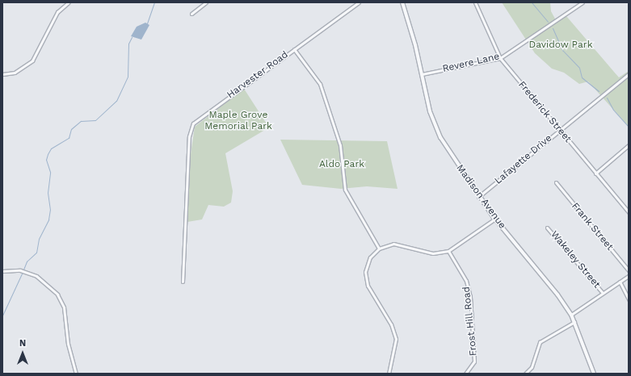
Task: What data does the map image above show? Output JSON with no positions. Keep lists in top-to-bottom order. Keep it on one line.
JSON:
{"streets":{"street":["Revere Lane","Harvester Road","Frederick Street","Lafayette Drive","Madison Avenue","Frank Street","Wakeley Street","Frost Hill Road"]},"crossings":[["Revere Lane","Frederick Street"],["Revere Lane","Madison Avenue"],["Frederick Street","Lafayette Drive"],["Lafayette Drive","Madison Avenue"]],"parks":["Davidow Park","Maple Grove Memorial Park","Aldo Park"],"north":"top"}
